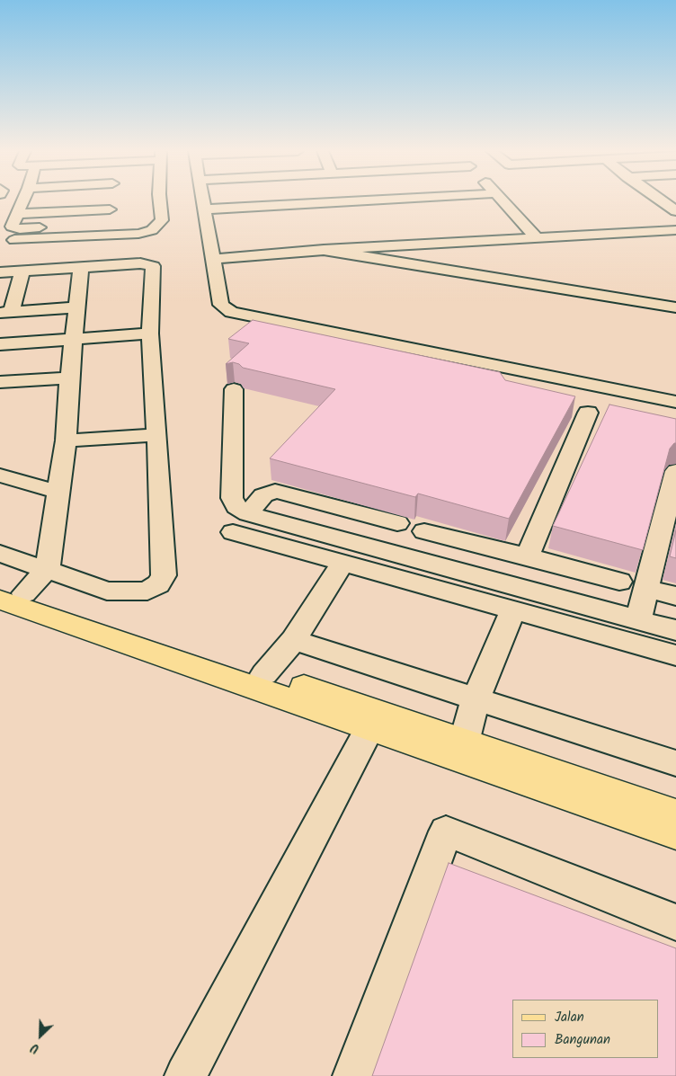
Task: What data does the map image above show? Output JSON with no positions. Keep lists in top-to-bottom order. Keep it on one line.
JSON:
{"legend":["Jalan","Bangunan"],"north":"bottom left"}
